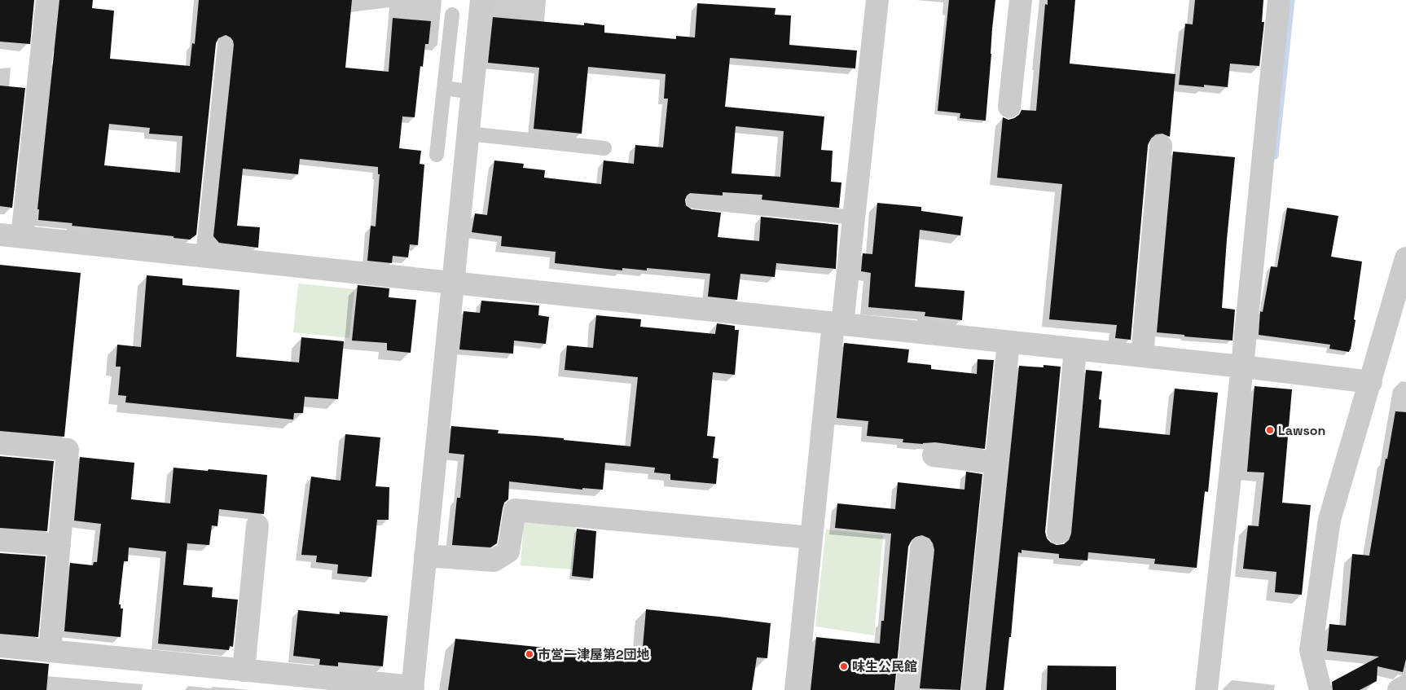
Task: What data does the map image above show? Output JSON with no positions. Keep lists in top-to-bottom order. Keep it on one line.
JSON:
{"places":["Lawson","市営一津屋第2団地","味生公民館"]}
